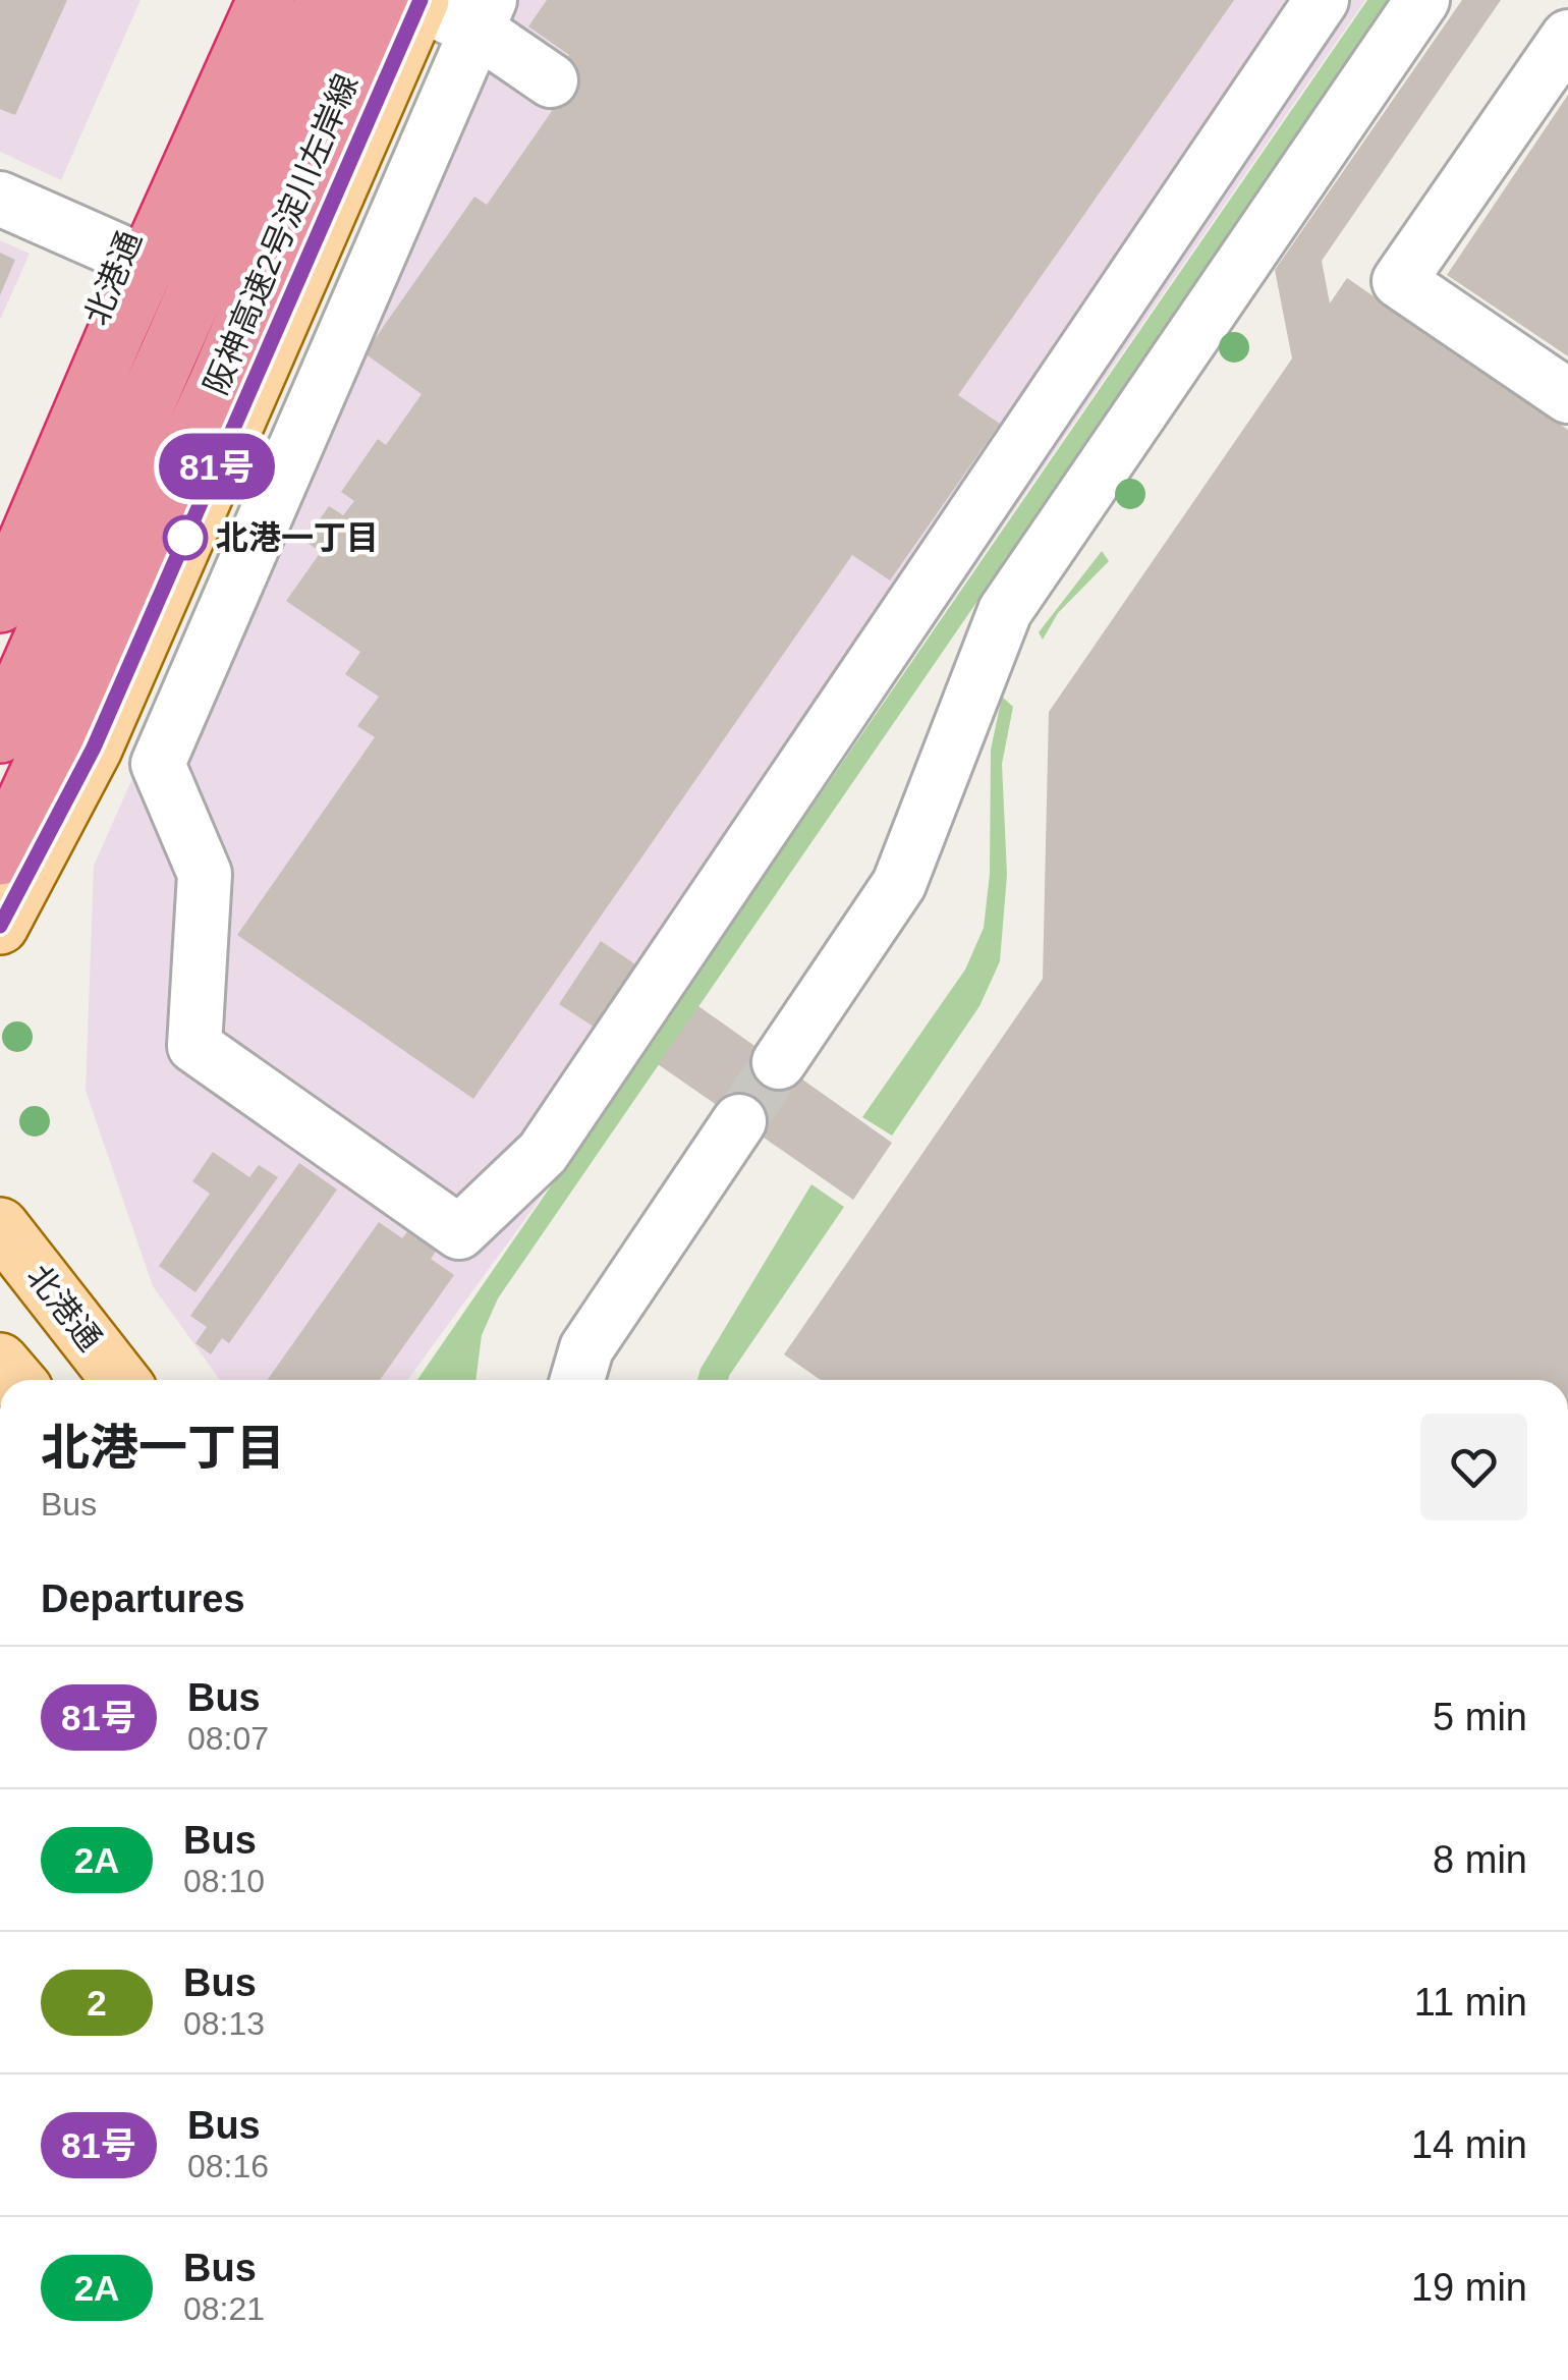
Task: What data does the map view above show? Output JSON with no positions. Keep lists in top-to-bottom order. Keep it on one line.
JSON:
{"streets":{"highway":["阪神高速2号淀川左岸線"],"main road":["北港通"]},"places":["北港一丁目"],"lines":["bus line 81号"],"page":{"on_map":"81号","heading":[["北港一丁目","Bus"],"Departures"],"list":[{"mark":"81号","name":"Bus","note":"08:07","value":"5 min"},{"mark":"2A","name":"Bus","note":"08:10","value":"8 min"},{"mark":"2","name":"Bus","note":"08:13","value":"11 min"},{"mark":"81号","name":"Bus","note":"08:16","value":"14 min"},{"mark":"2A","name":"Bus","note":"08:21","value":"19 min"}]}}
